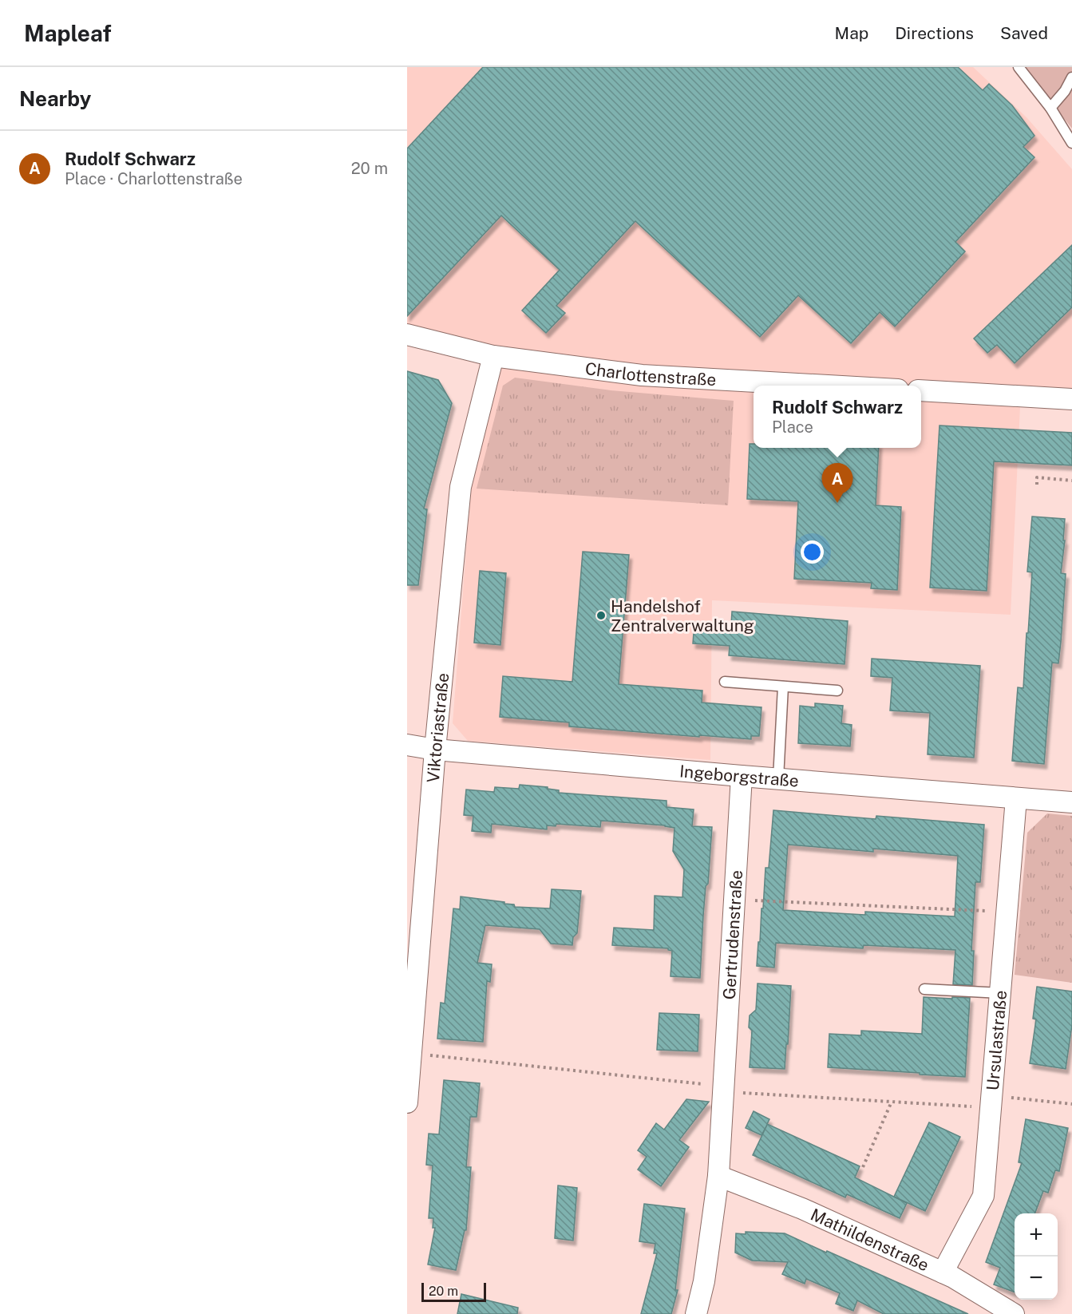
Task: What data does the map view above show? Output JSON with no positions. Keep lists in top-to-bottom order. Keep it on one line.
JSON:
{"streets":{"street":["Charlottenstraße","Viktoriastraße","Ingeborgstraße","Gertrudenstraße","Ursulastraße","Mathildenstraße"]},"crossings":[["Charlottenstraße","Viktoriastraße"],["Viktoriastraße","Ingeborgstraße"],["Ingeborgstraße","Gertrudenstraße"],["Ingeborgstraße","Ursulastraße"],["Gertrudenstraße","Mathildenstraße"],["Ursulastraße","Mathildenstraße"]],"places":["Handelshof Zentralverwaltung"],"scale_bar":"20 m","page":{"header":"Mapleaf","nav":["Map","Directions","Saved"],"heading":"Nearby","list":[{"mark":"A","name":"Rudolf Schwarz","note":"Place · Charlottenstraße","value":"20 m"}],"popup":["Rudolf Schwarz","Place"],"pins":"A","map_buttons":["+","−"],"scale":"20 m"}}
